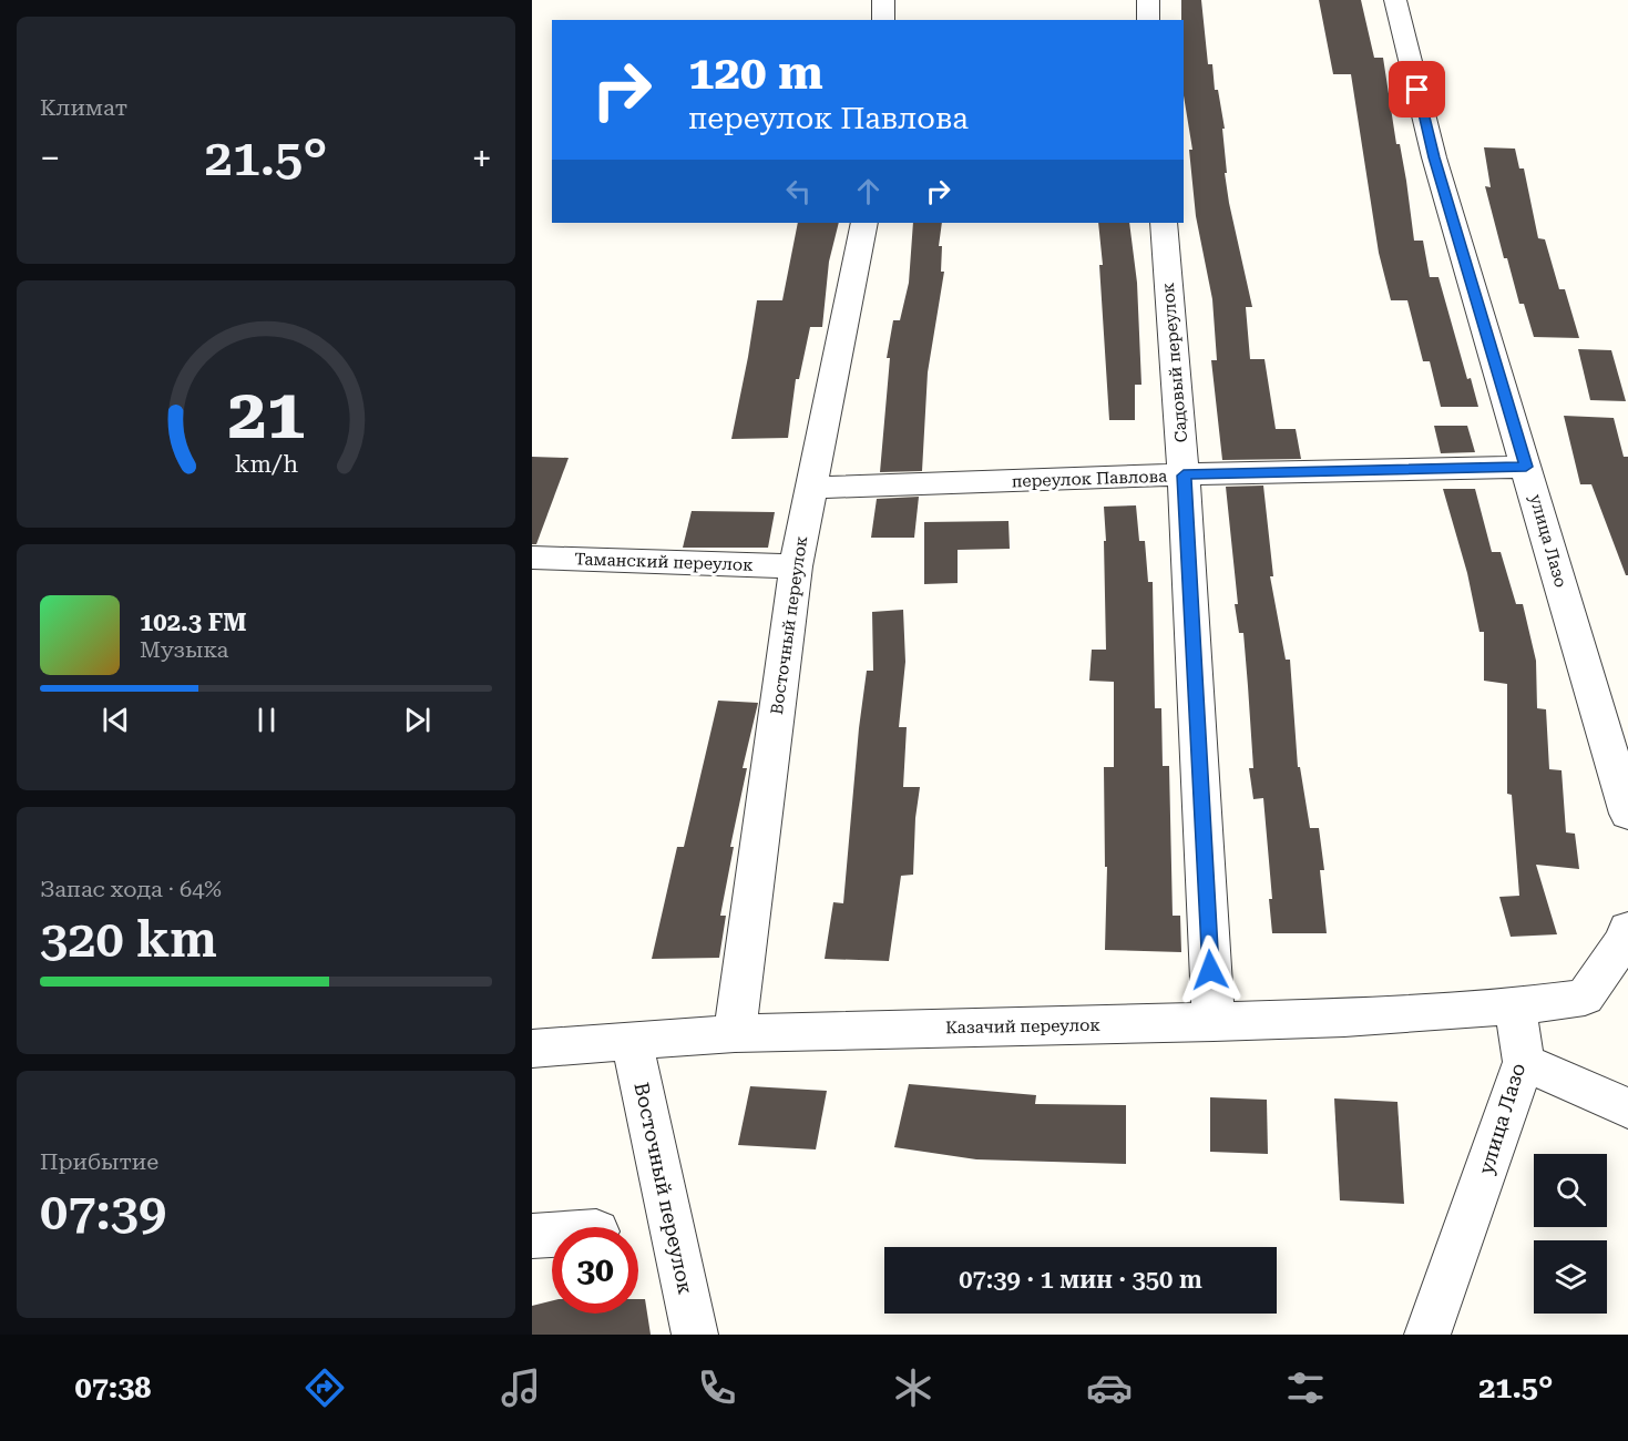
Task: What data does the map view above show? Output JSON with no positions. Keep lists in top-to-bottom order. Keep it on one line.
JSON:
{"streets":{"street":["Садовый переулок","переулок Павлова","улица Лазо","Таманский переулок","Восточный переулок","Казачий переулок"]},"crossings":[["Садовый переулок","переулок Павлова"],["Садовый переулок","Казачий переулок"],["переулок Павлова","улица Лазо"],["переулок Павлова","Восточный переулок"],["улица Лазо","Казачий переулок"],["Таманский переулок","Восточный переулок"],["Восточный переулок","Казачий переулок"]],"page":{"tile":["Климат",["Запас хода · 64%","320 km"],["Прибытие","07:39"]],"turn":["120 m","переулок Павлова"],"heat":["−","21.5°","+"],"song":["102.3 FM","Музыка"],"limit":"30","trip":"07:39 · 1 мин · 350 m","tabs":["07:38","21.5°"],"gauge":["21","km/h"]}}
